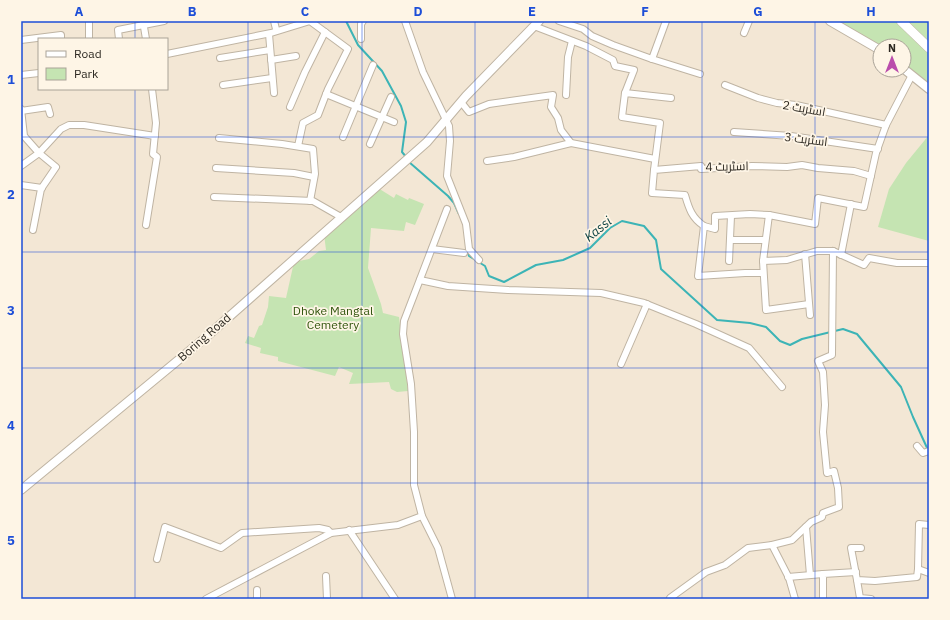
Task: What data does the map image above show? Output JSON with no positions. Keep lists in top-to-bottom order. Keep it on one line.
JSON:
{"streets":{"street":["اسٹریٹ 2","اسٹریٹ 3","اسٹریٹ 4","Boring Road"]},"water":["Kassi"],"parks":["Dhoke Mangtal Cemetery"],"legend":["Road","Park"],"north":"top","grid":{"columns":["A","B","C","D","E","F","G","H"],"rows":["1","2","3","4","5"]}}
